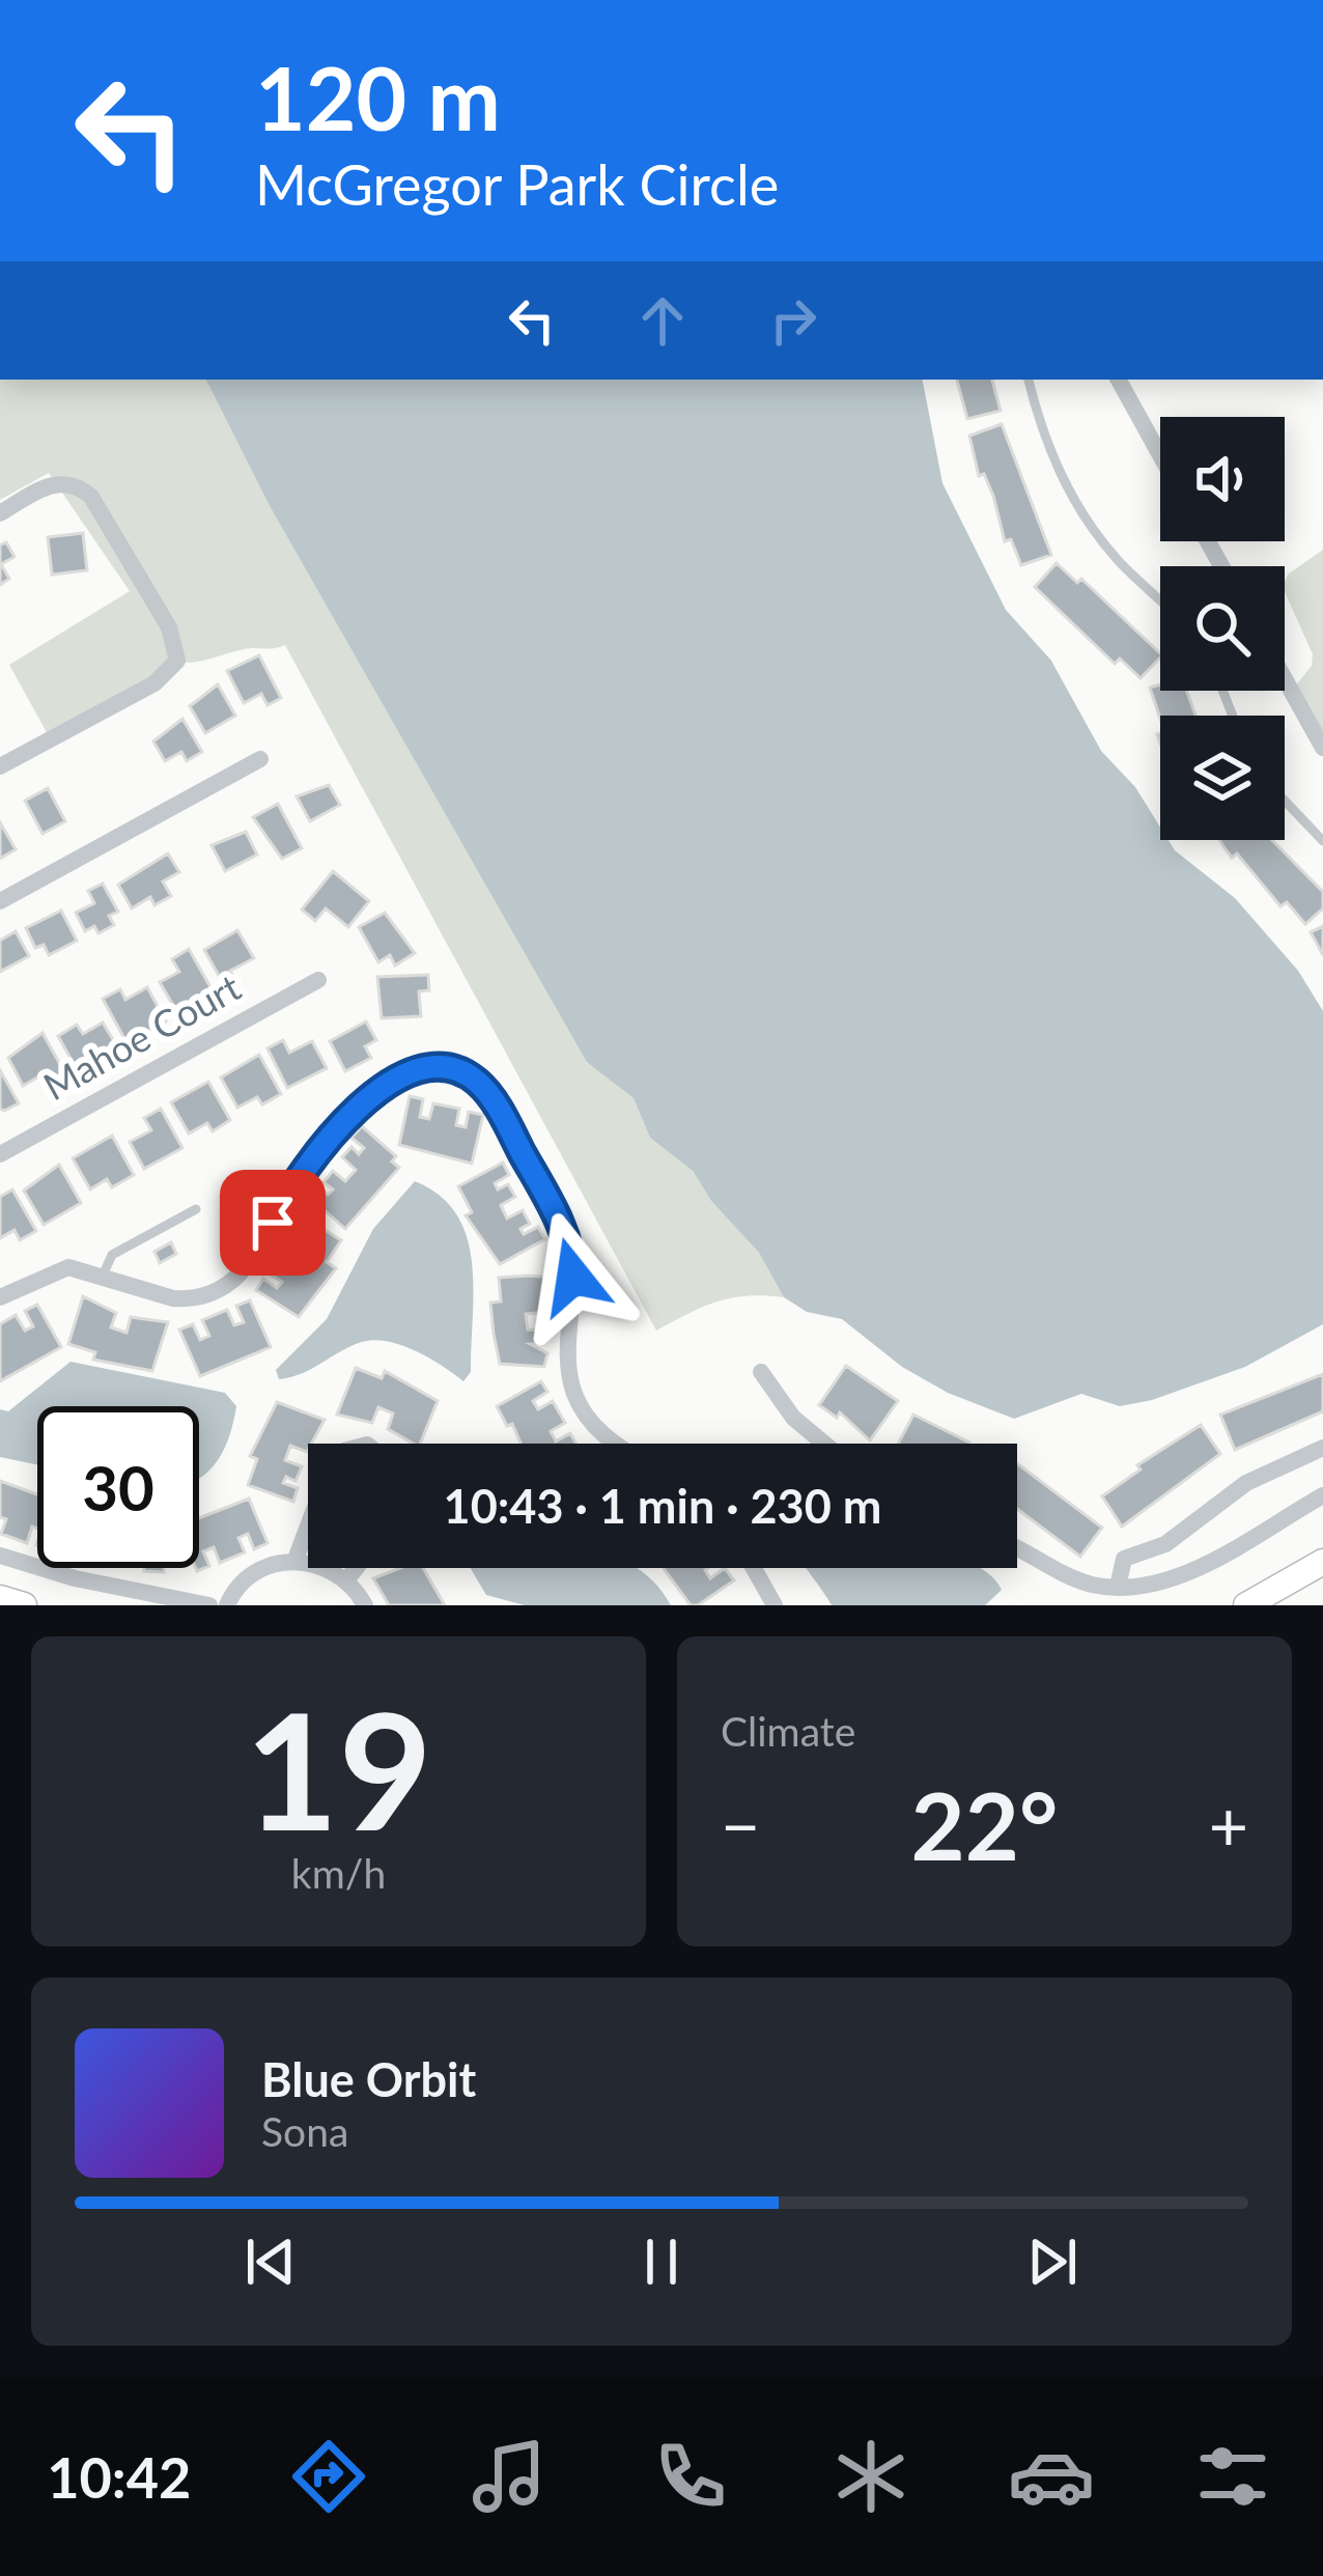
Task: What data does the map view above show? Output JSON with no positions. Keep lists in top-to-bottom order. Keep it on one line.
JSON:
{"streets":{"street":["Mahoe Court"]},"page":{"turn":["120 m","McGregor Park Circle"],"limit":"30","trip":"10:43 · 1 min · 230 m","tile":[["19","km/h"],"Climate"],"heat":["−","22°","+"],"song":["Blue Orbit","Sona"],"tabs":"10:42"}}
